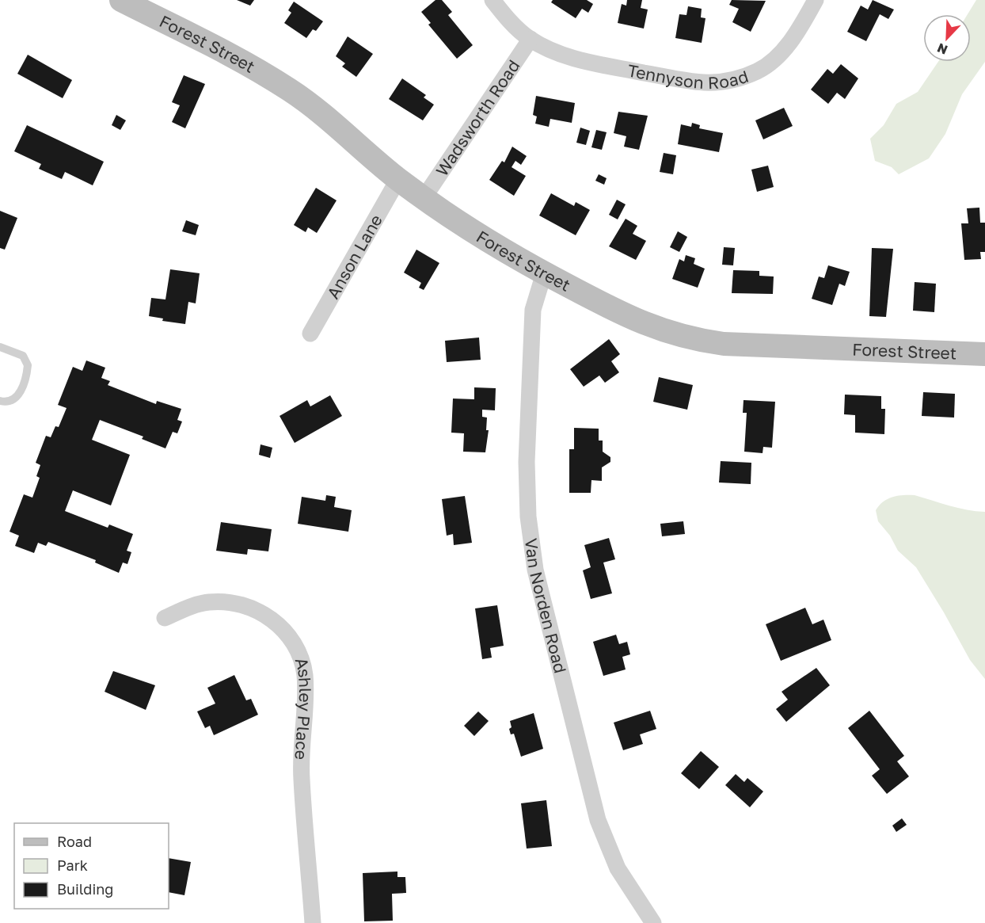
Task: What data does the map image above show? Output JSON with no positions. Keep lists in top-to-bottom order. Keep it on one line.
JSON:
{"streets":{"street":["Forest Street","Tennyson Road","Wadsworth Road","Anson Lane","Van Norden Road","Ashley Place"]},"crossings":[["Forest Street","Wadsworth Road"],["Forest Street","Anson Lane"],["Forest Street","Van Norden Road"],["Tennyson Road","Wadsworth Road"]],"legend":["Road","Park","Building"],"north":"bottom left"}
